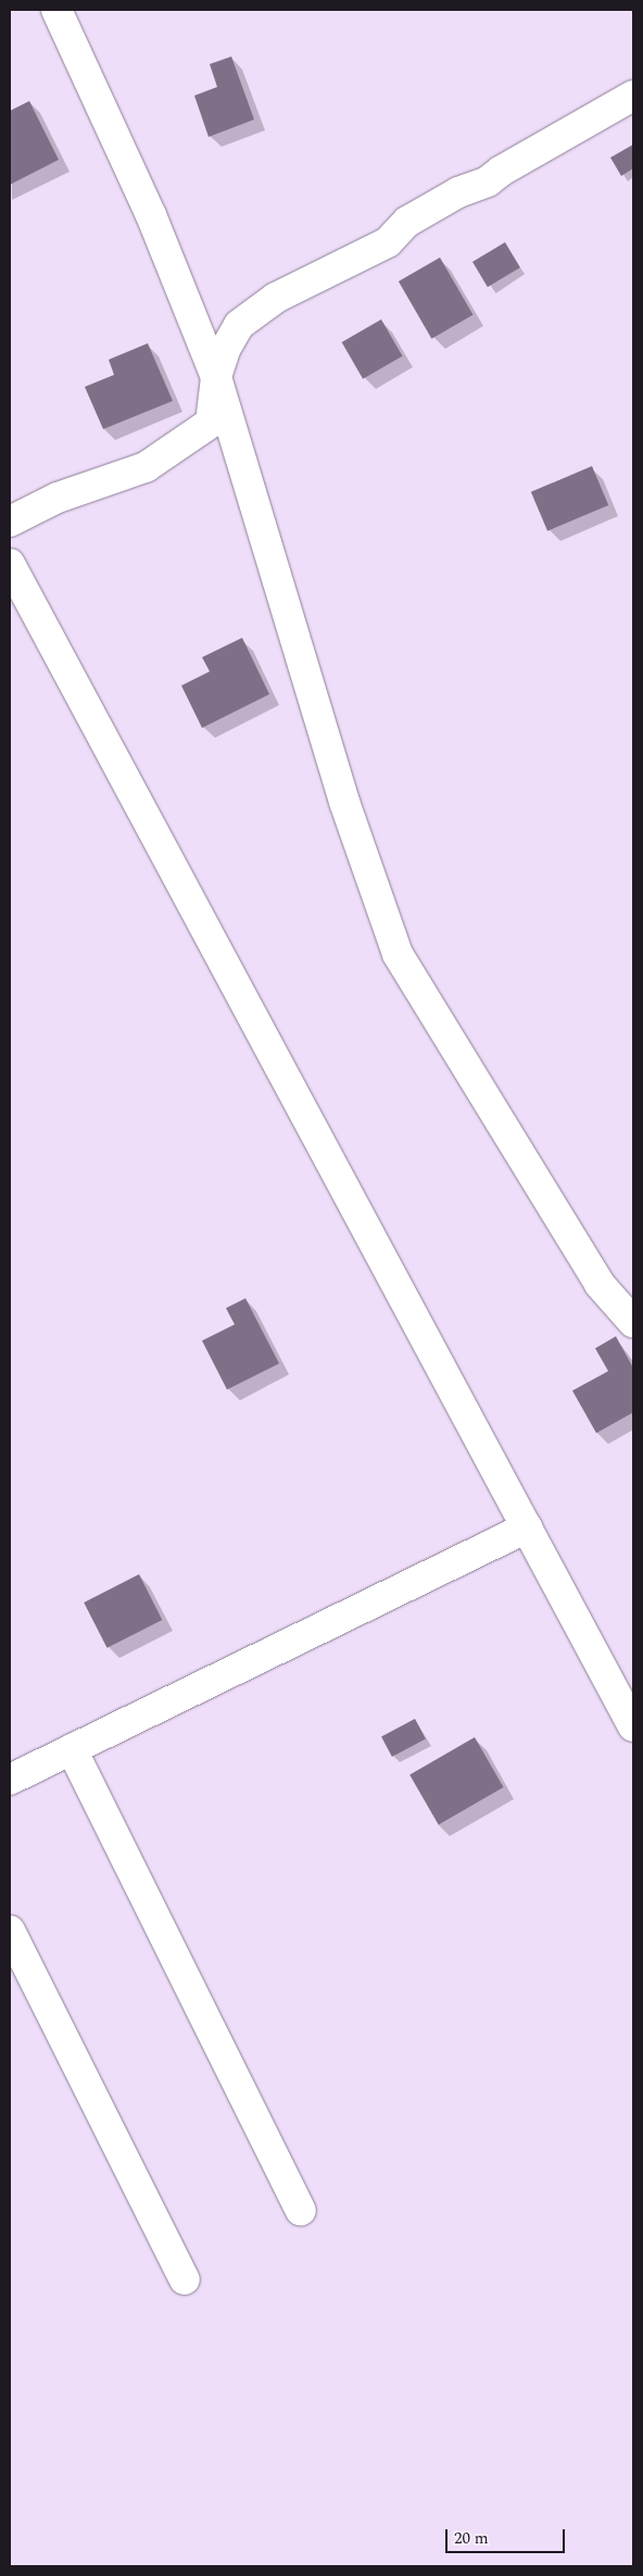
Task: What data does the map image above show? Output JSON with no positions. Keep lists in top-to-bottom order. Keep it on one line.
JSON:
{"scale_bar":"20 m"}
